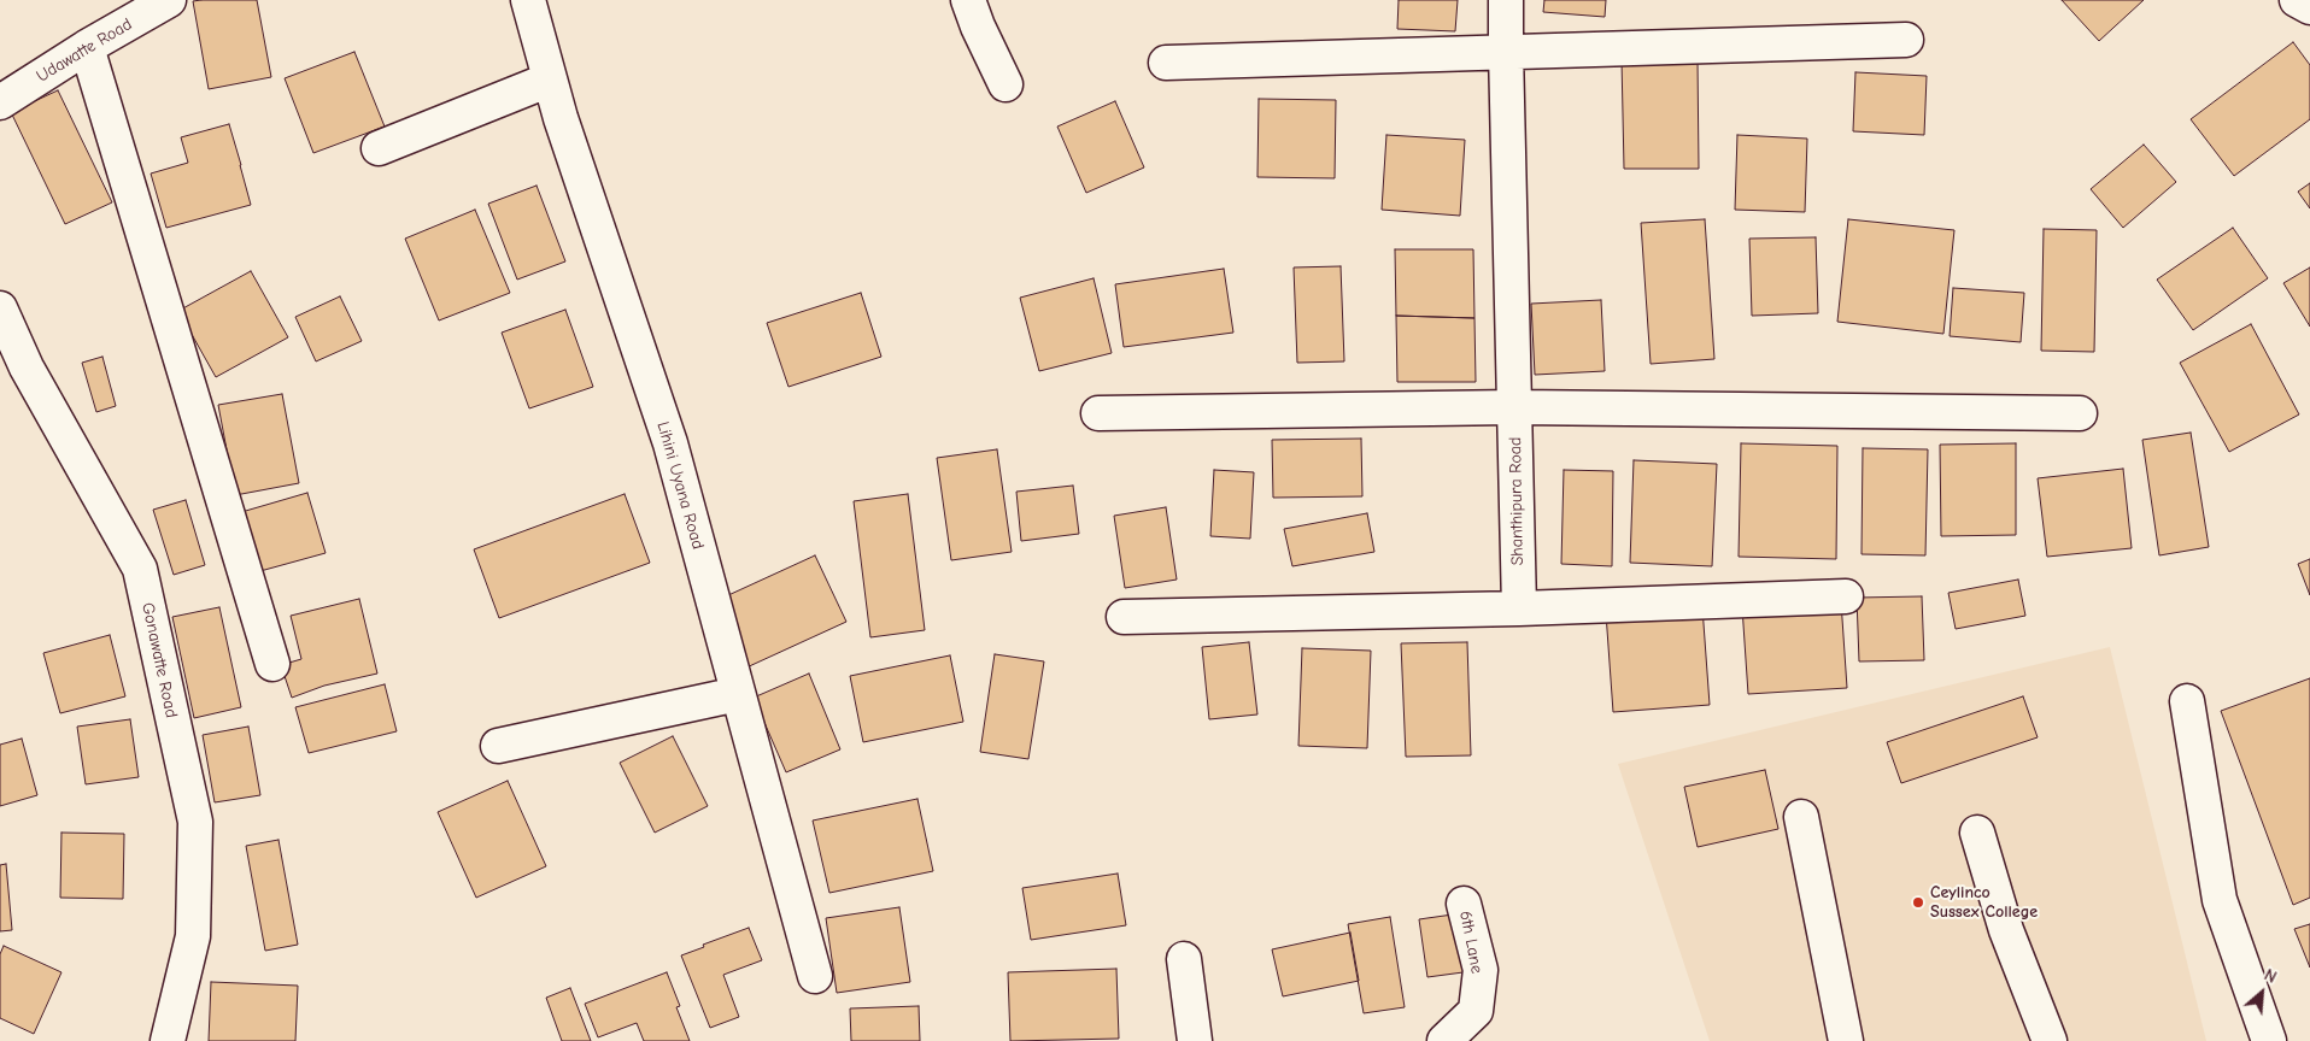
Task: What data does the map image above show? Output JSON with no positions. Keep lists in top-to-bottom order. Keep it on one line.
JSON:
{"streets":{"street":["Udawatte Road","Lihini Uyana Road","Shanthipura Road","Gonawatte Road","6th Lane"]},"places":["Ceylinco Sussex College"],"north":"top right"}
